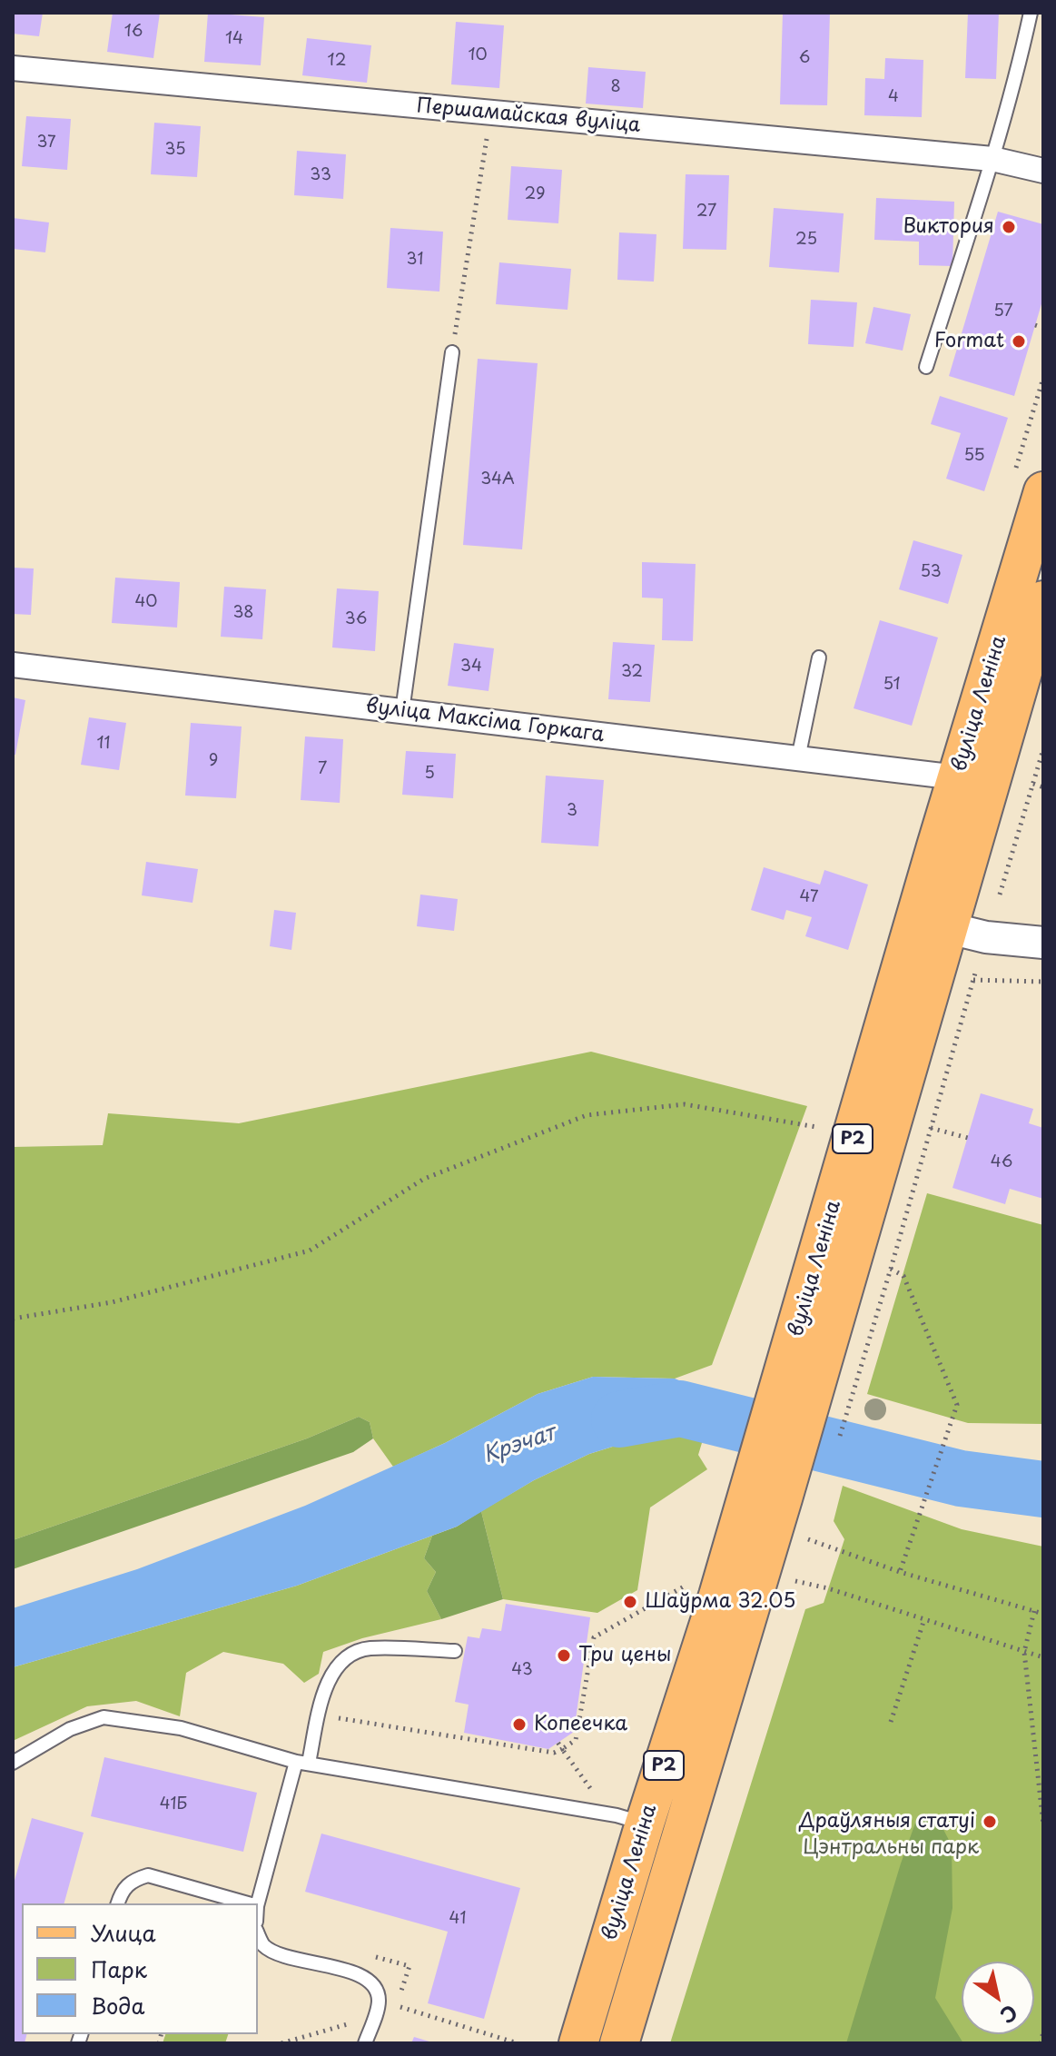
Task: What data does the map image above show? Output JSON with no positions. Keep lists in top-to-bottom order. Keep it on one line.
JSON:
{"streets":{"main road":["вуліца Леніна","Р2"],"street":["Першамайская вуліца","вуліца Максіма Горкага"]},"crossings":[["вуліца Леніна","вуліца Максіма Горкага"]],"water":["Крэчат"],"parks":["Цэнтральны парк"],"places":["Виктория","Format","Шаўрма 32.05","Три цены","Копеечка","Драўляныя статуі"],"house_numbers":["16","14","10","6","12","8","4","37","35","33","29","27","25","31","57","55","34А","53","40","38","36","34","32","51","11","9","7","5","3","47","46","43","41Б","41"],"legend":["Улица","Парк","Вода"],"north":"bottom right"}
